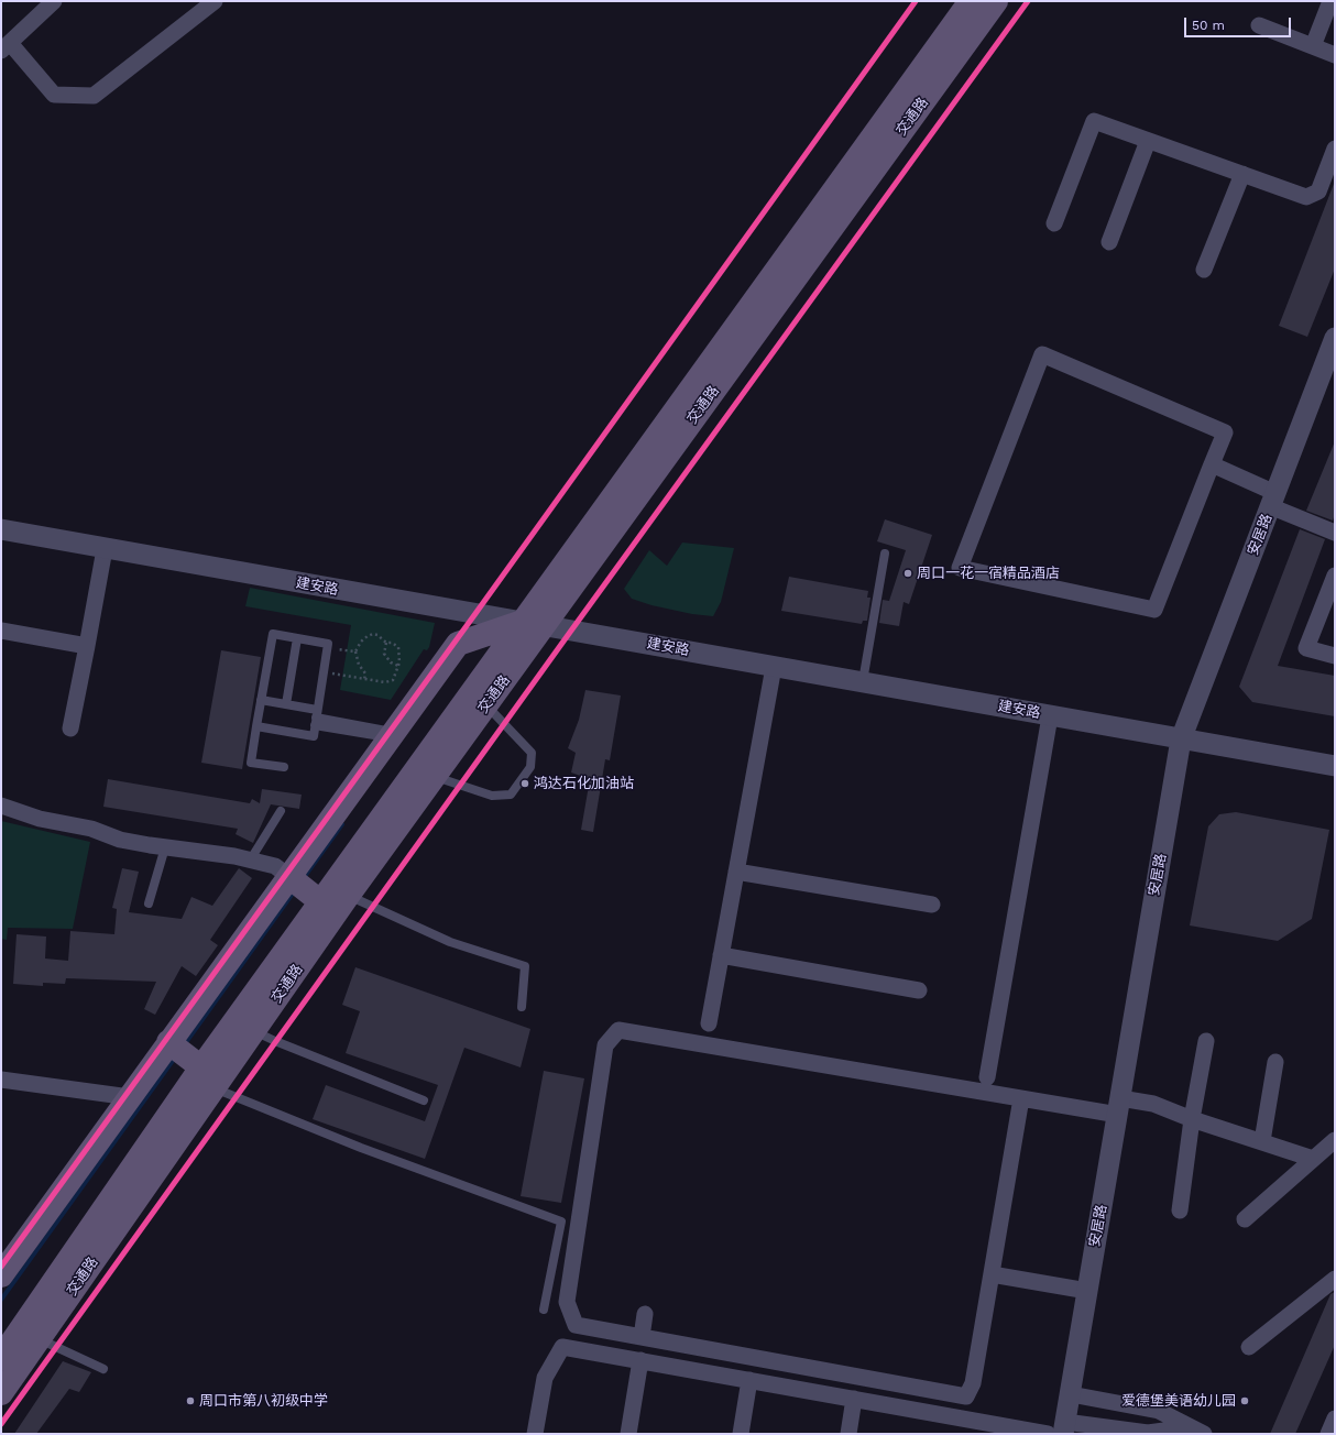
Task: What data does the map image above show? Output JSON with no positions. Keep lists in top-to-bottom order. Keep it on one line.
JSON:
{"streets":{"main road":["交通路"],"street":["安居路","建安路"]},"crossings":[["交通路","建安路"],["安居路","建安路"]],"places":["周口一花一宿精品酒店","鸿达石化加油站","周口市第八初级中学","爱德堡美语幼儿园"],"scale_bar":"50 m"}
